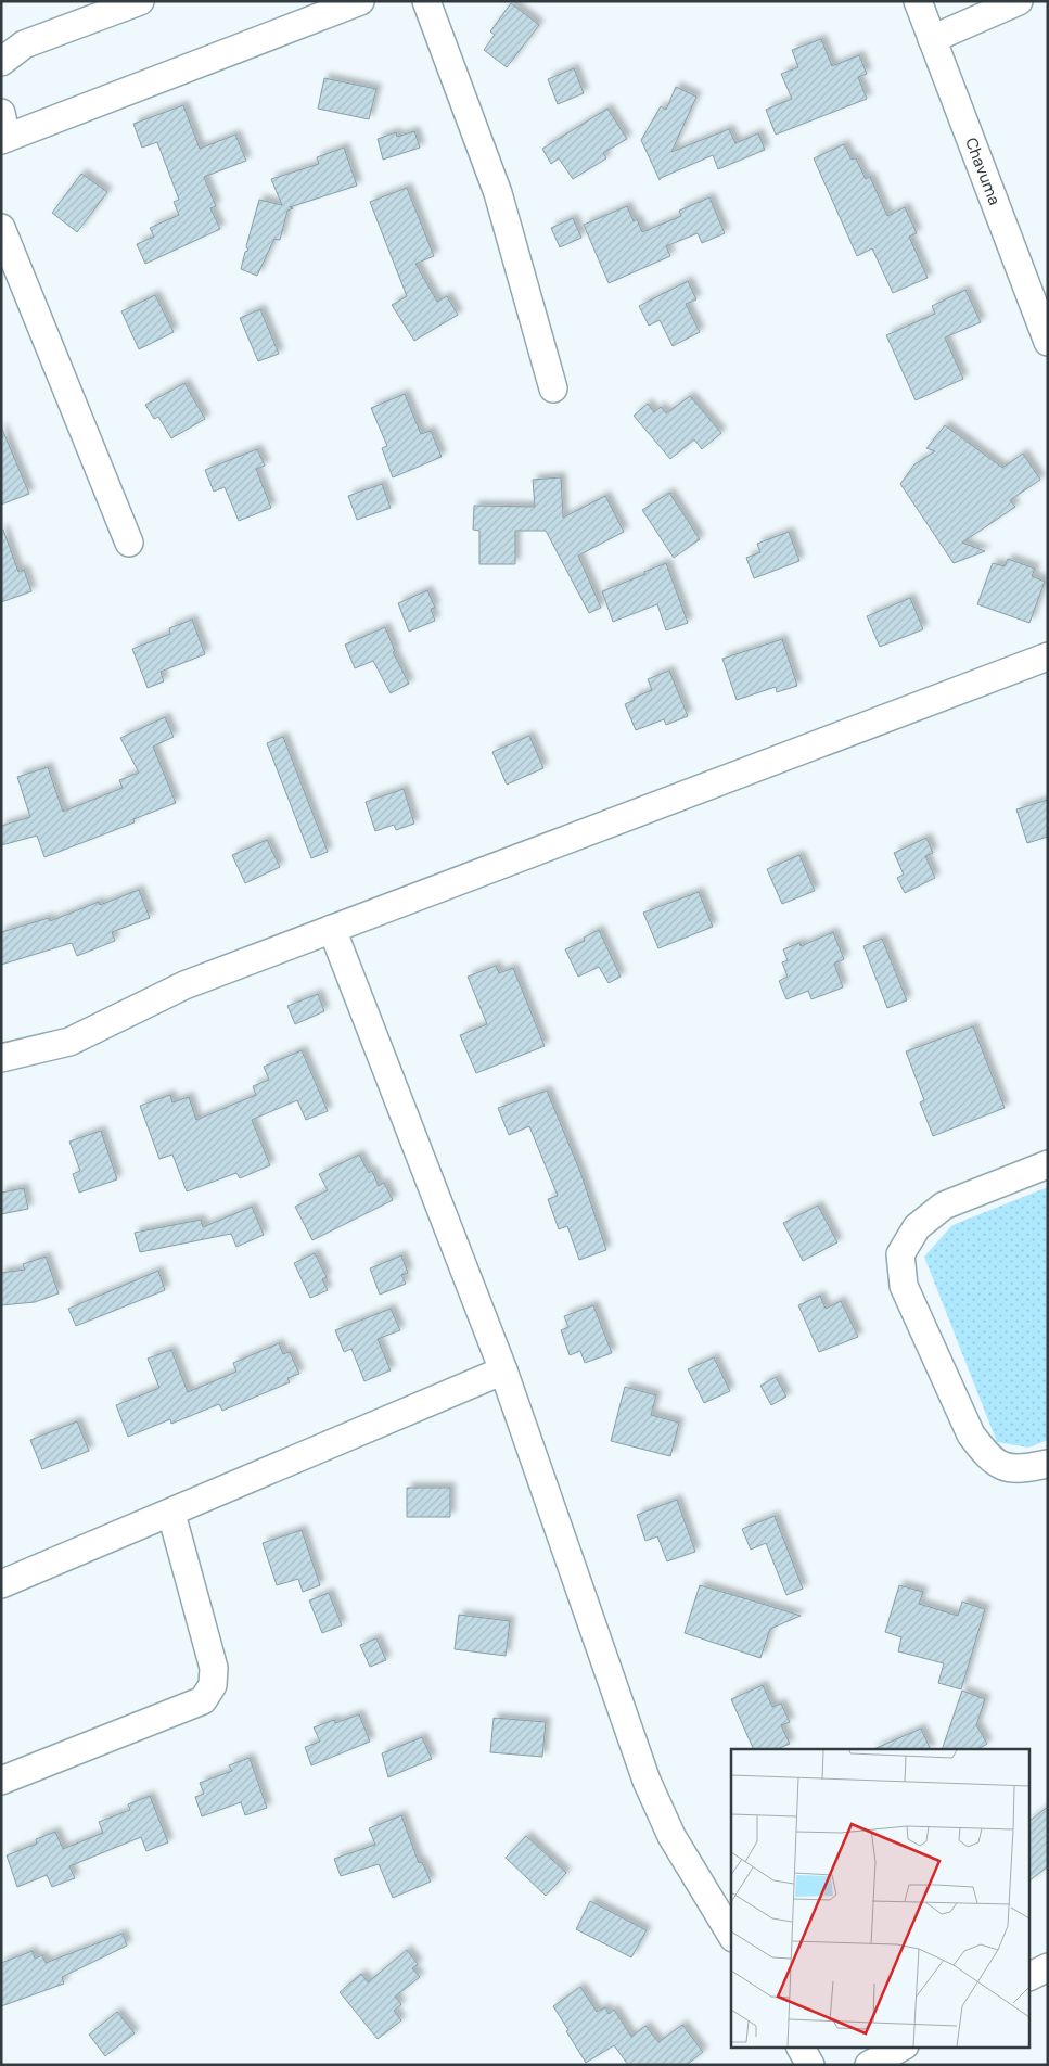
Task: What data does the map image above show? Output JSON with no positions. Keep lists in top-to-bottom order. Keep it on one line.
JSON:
{"streets":{"street":["Chavuma"]}}
